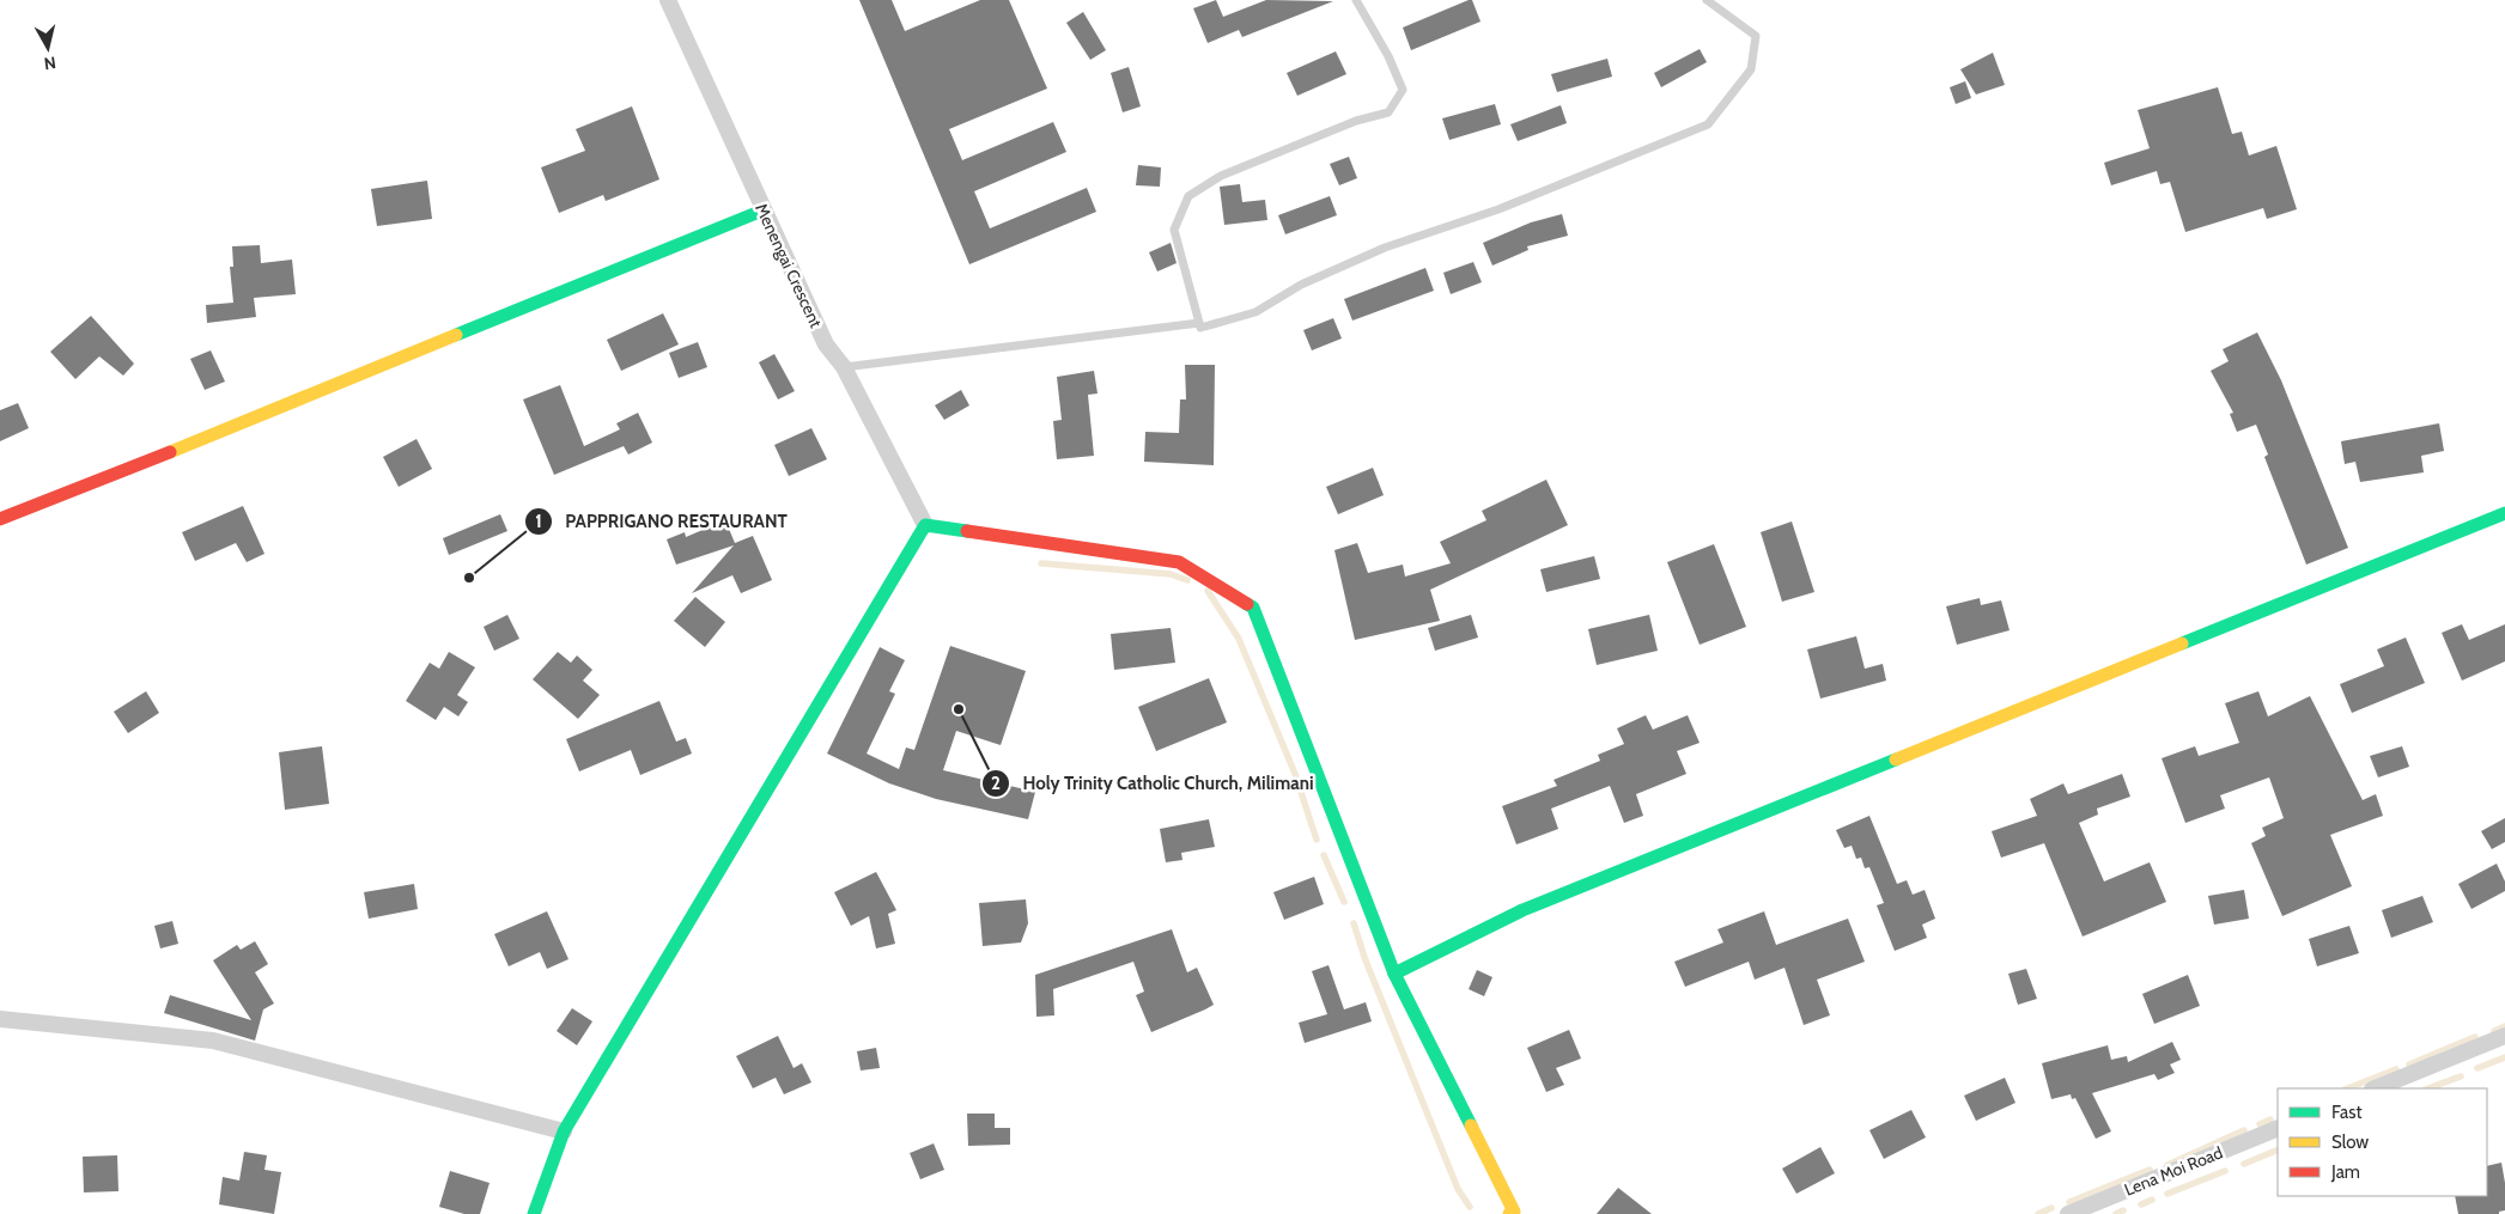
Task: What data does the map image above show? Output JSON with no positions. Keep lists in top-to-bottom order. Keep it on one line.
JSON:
{"streets":{"street":["Menengai Crescent","Lena Moi Road"]},"places":["PAPPRIGANO RESTAURANT","Holy Trinity Catholic Church, Milimani"],"legend":["Fast","Slow","Jam"],"north":"bottom"}
